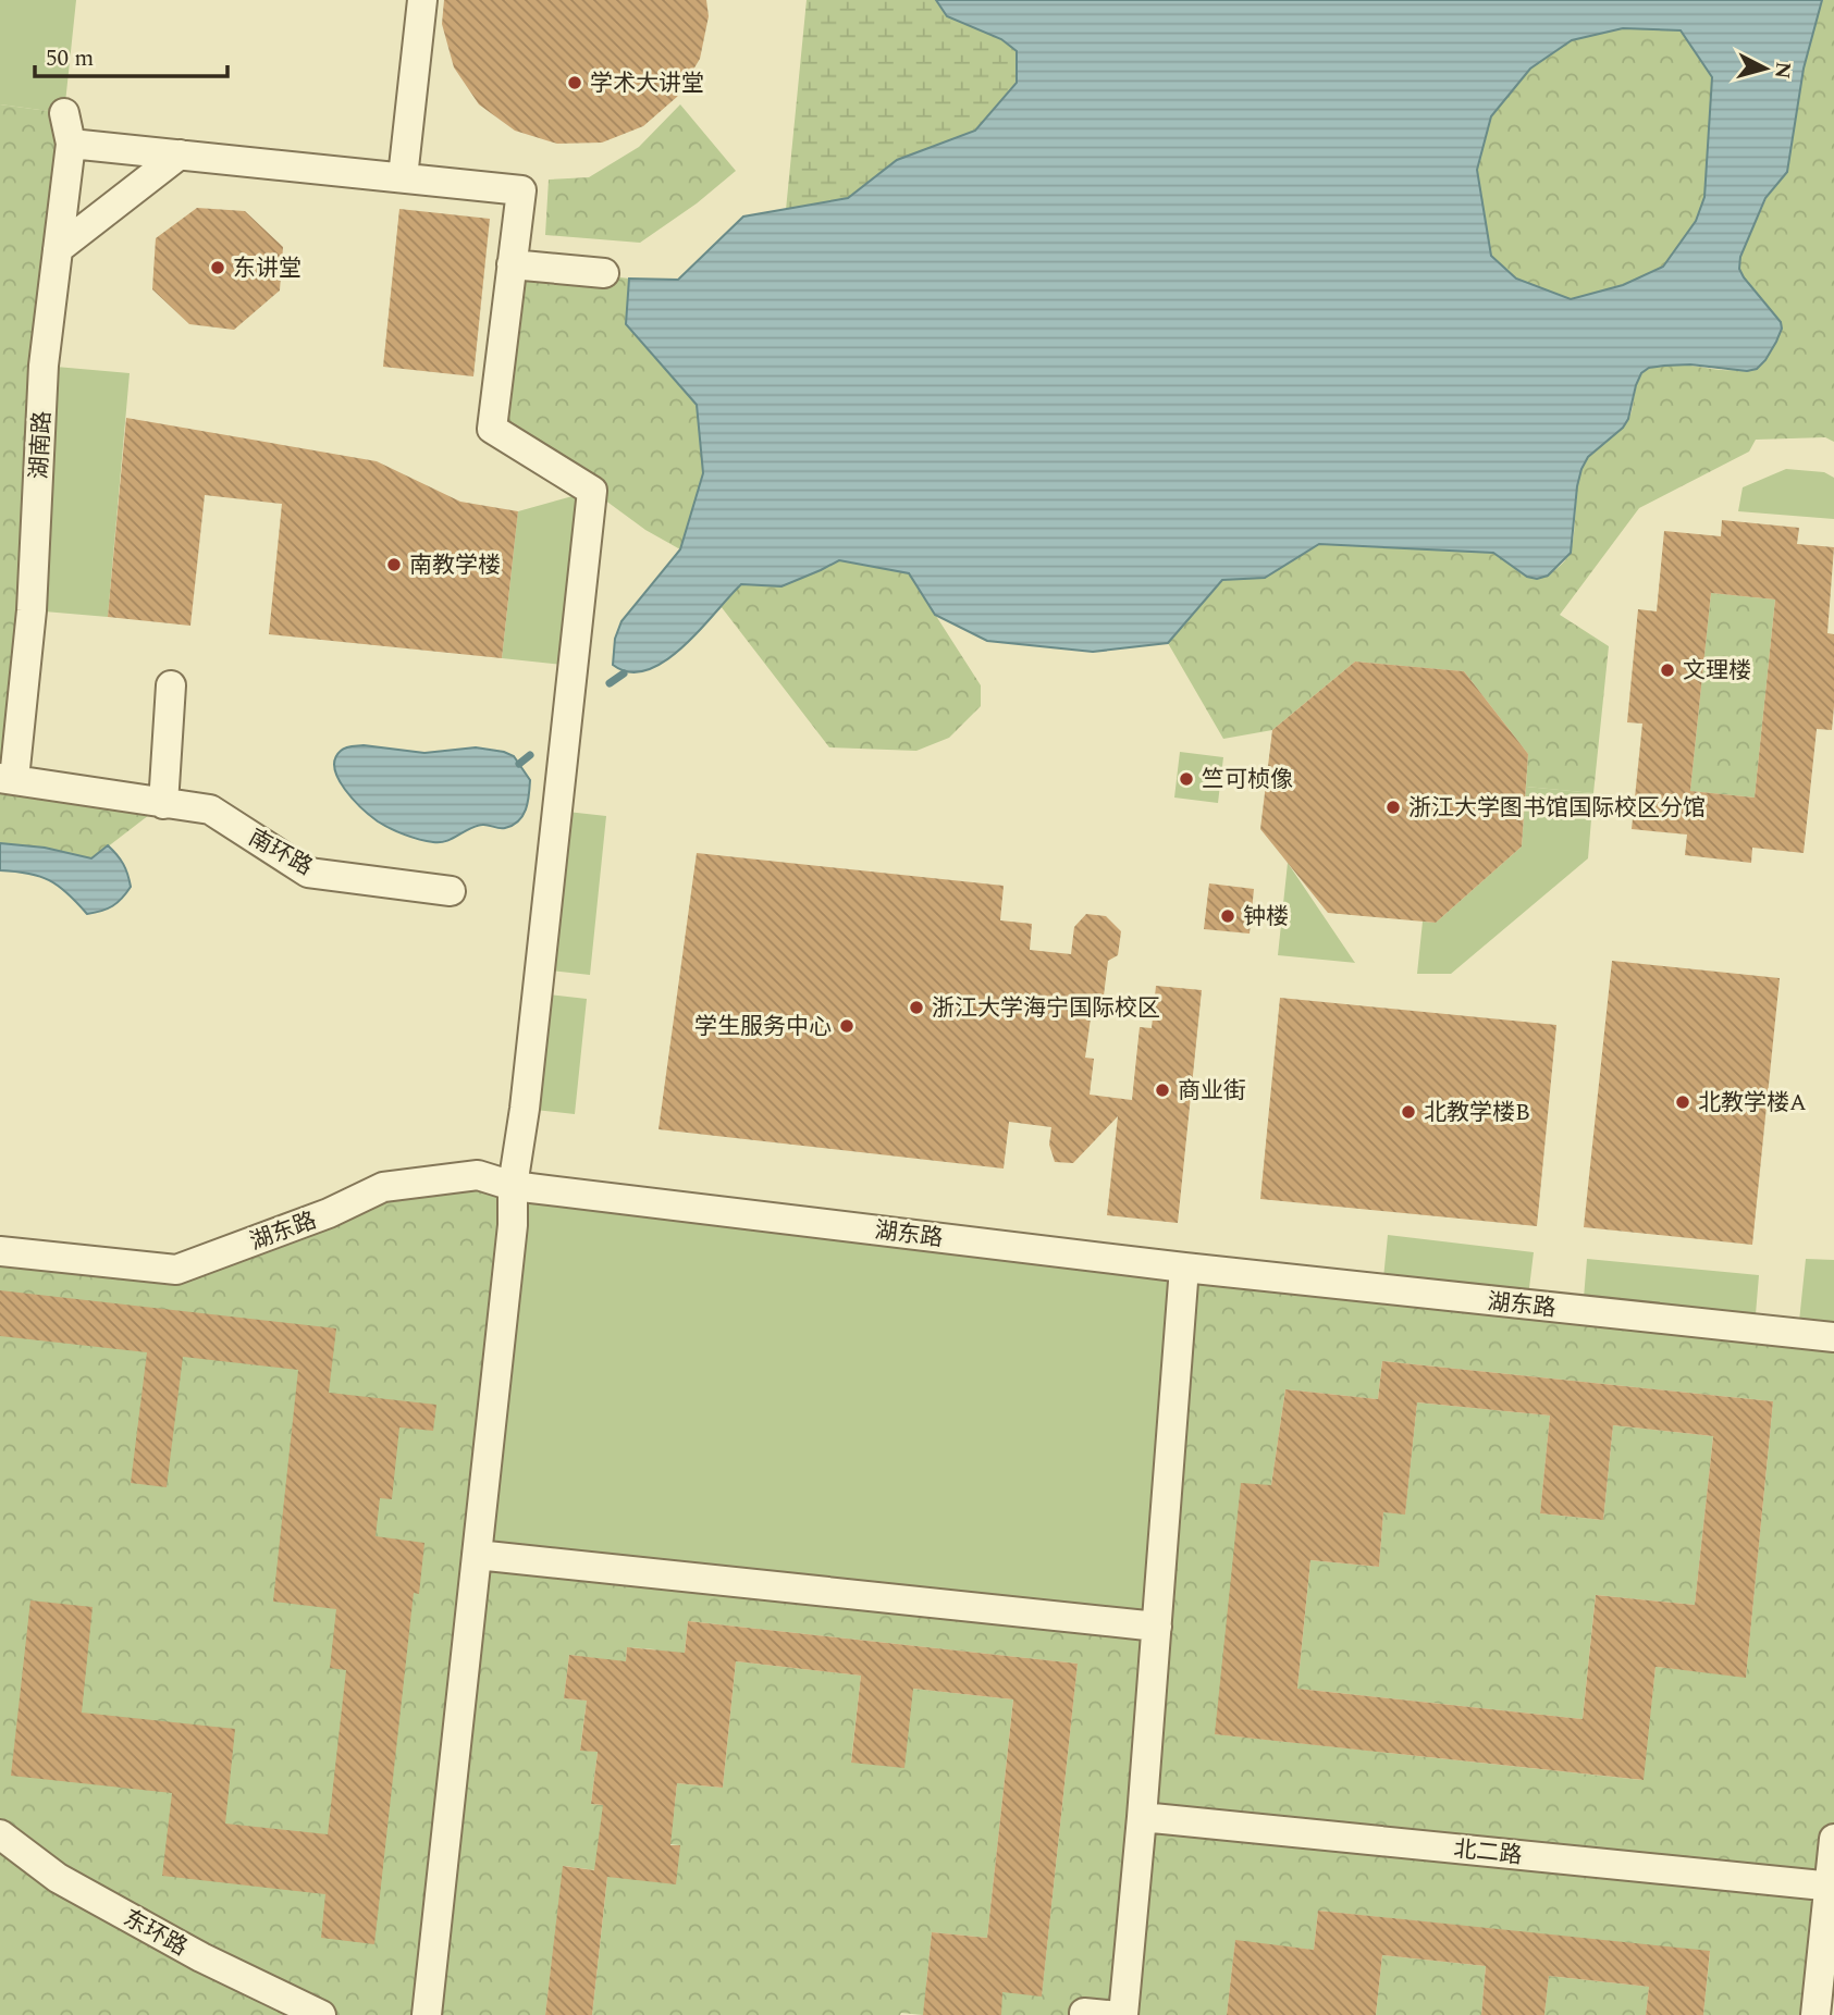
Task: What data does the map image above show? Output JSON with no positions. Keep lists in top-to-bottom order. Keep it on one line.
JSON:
{"streets":{"street":["湖南路","南环路","湖东路","北二路","东环路"]},"crossings":[["湖南路","南环路"]],"places":["学术大讲堂","东讲堂","南教学楼","文理楼","竺可桢像","浙江大学图书馆国际校区分馆","钟楼","浙江大学海宁国际校区","学生服务中心","商业街","北教学楼A","北教学楼B"],"scale_bar":"50 m","north":"right"}
